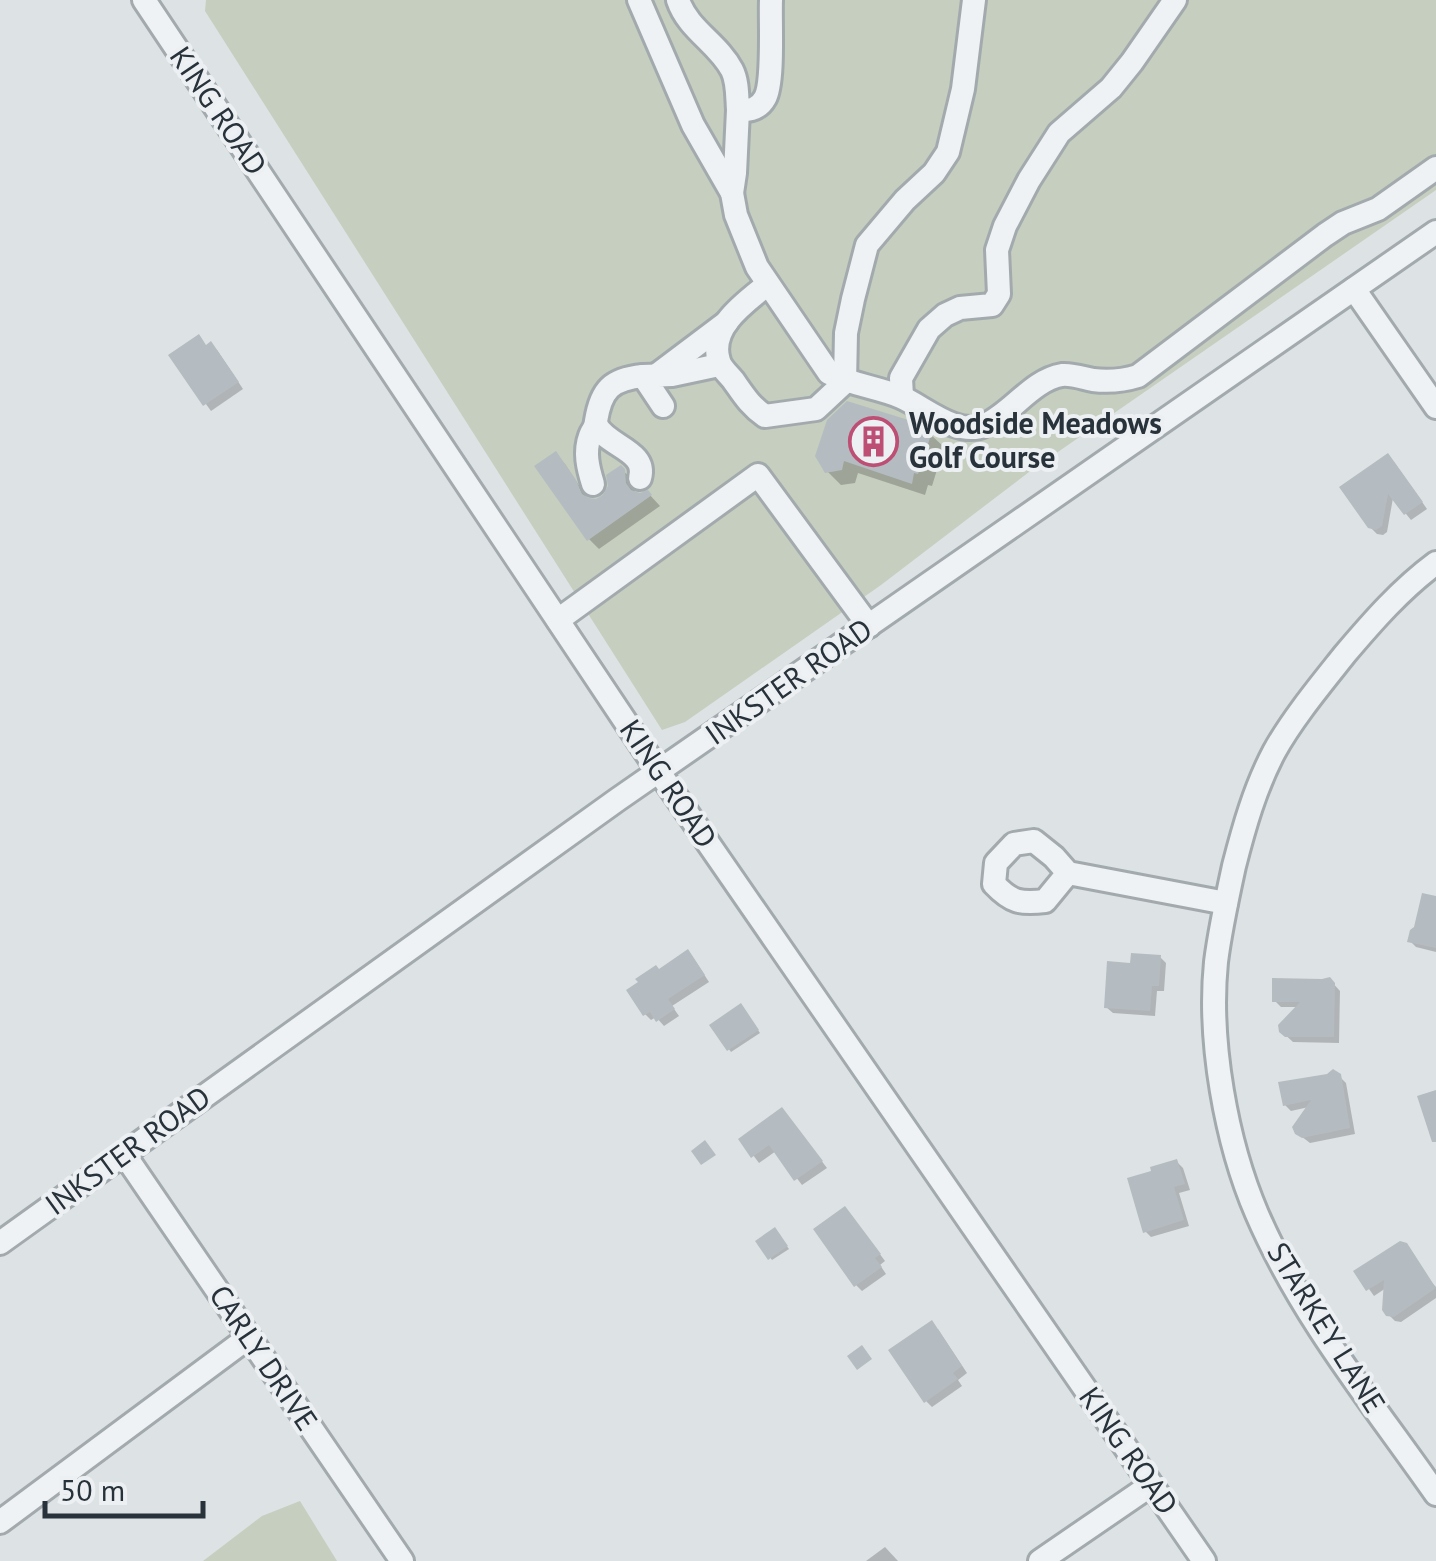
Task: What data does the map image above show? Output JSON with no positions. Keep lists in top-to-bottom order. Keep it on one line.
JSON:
{"streets":{"street":["KING ROAD","INKSTER ROAD","STARKEY LANE","CARLY DRIVE"]},"crossings":[["KING ROAD","INKSTER ROAD"],["INKSTER ROAD","CARLY DRIVE"]],"places":{"building":["Woodside Meadows Golf Course"]},"scale_bar":"50 m"}
